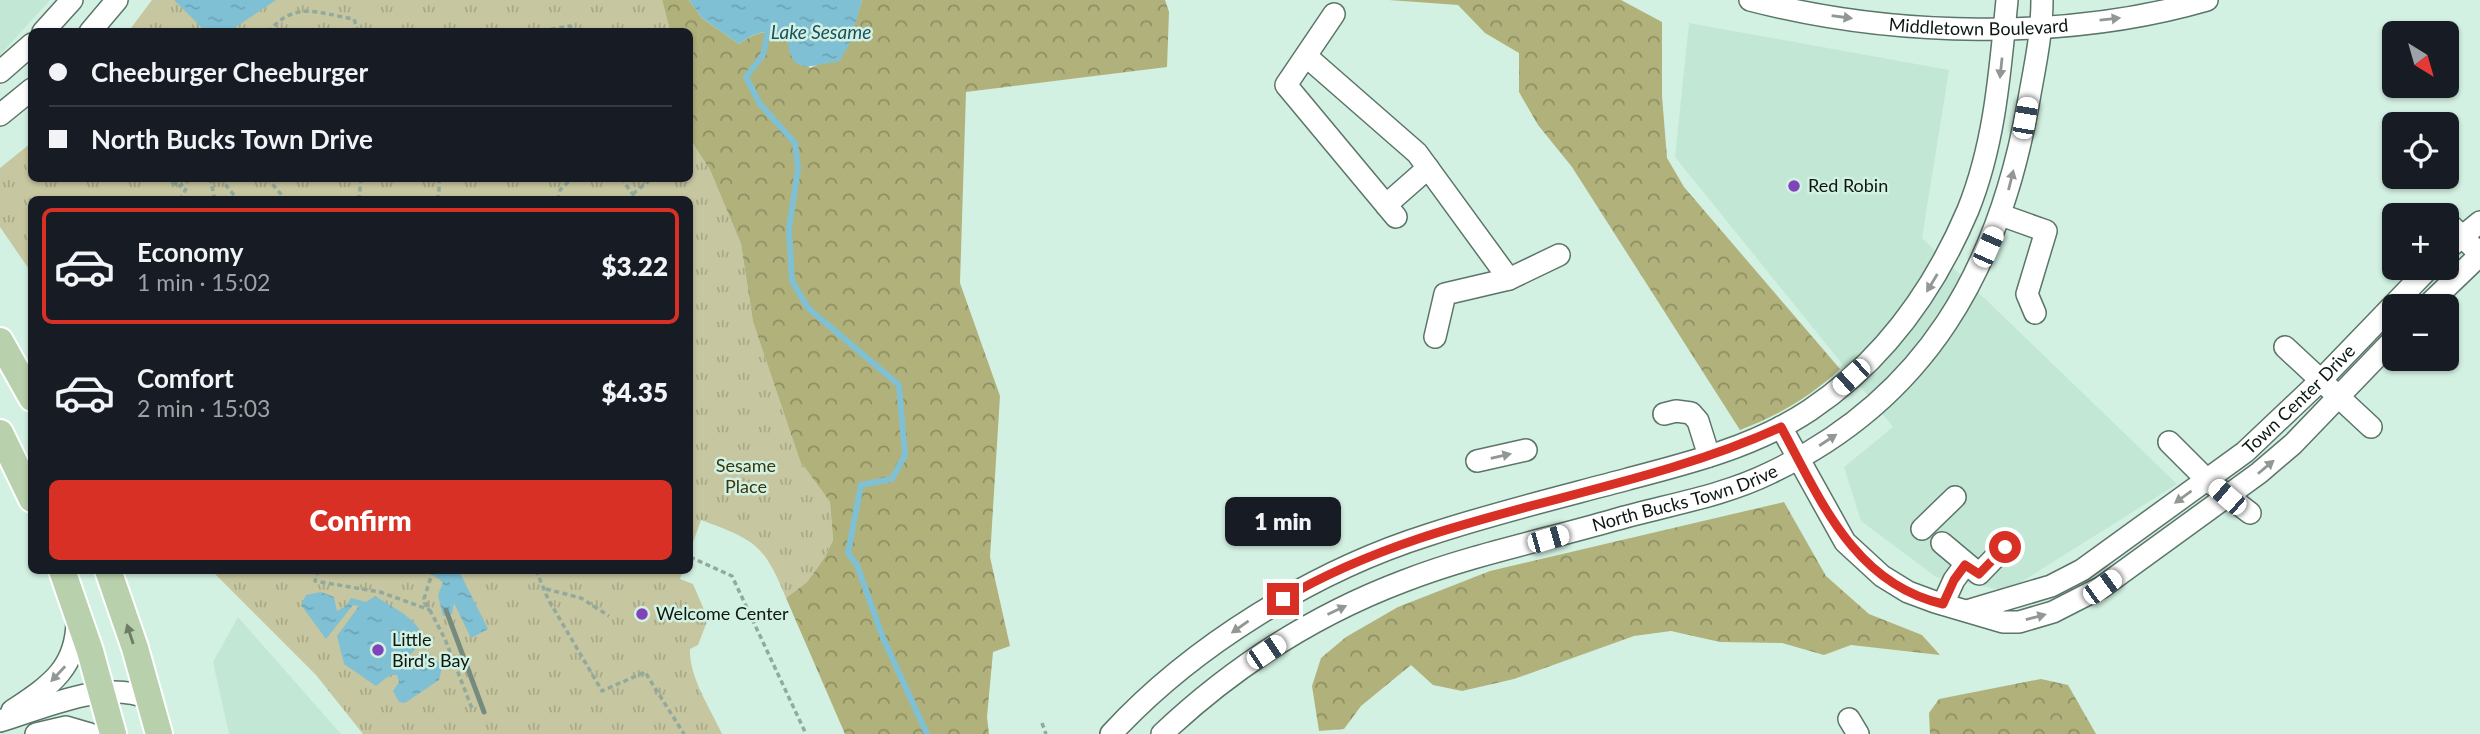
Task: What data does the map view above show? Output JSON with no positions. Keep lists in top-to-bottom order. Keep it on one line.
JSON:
{"streets":{"street":["Middletown Boulevard","Town Center Drive","North Bucks Town Drive"]},"crossings":[["Middletown Boulevard","North Bucks Town Drive"],["Town Center Drive","North Bucks Town Drive"]],"one_way":["Middletown Boulevard"],"water":["Lake Sesame"],"parks":["Sesame Place"],"places":["Red Robin","Welcome Center","Little Bird's Bay"],"north":"bottom right","page":{"map_buttons":["+","−"],"banner":["Cheeburger Cheeburger","North Bucks Town Drive"],"list":[{"name":"Economy","note":"1 min · 15:02","value":"$3.22"},{"name":"Comfort","note":"2 min · 15:03","value":"$4.35"}],"buttons":"Confirm","bubble":"1 min"}}
